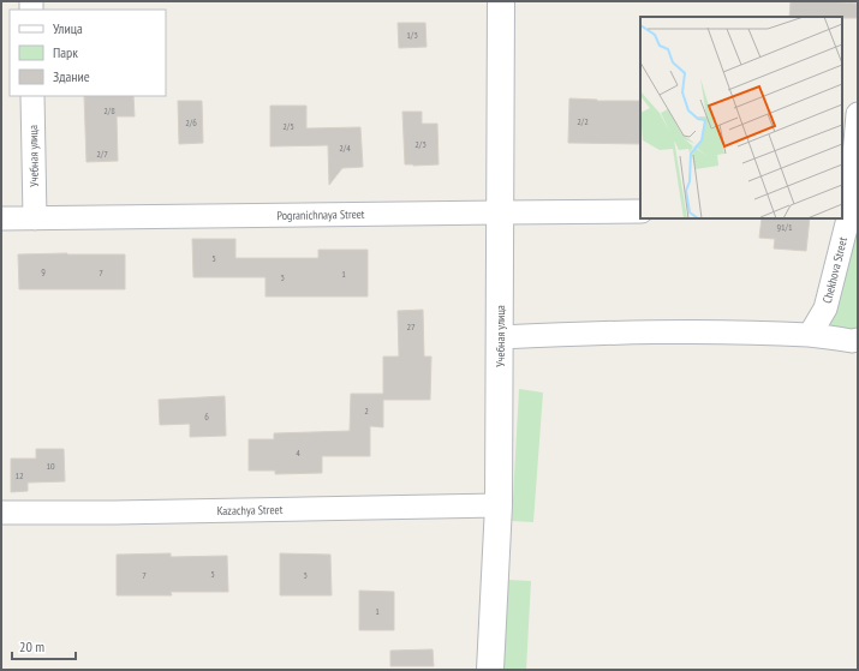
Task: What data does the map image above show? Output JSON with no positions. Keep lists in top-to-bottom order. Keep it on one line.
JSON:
{"streets":{"street":["Учебная улица","Pogranichnaya Street","Chekhova Street","Kazachya Street"]},"crossings":[["Учебная улица","Pogranichnaya Street"],["Учебная улица","Kazachya Street"]],"house_numbers":["1/3","2/8","2/2","2/6","2/5","2/3","2/4","2/7","91/1","5","9","7","1","3","27","2","6","4","10","12","5","7","3","1"],"legend":["Улица","Парк","Здание"],"scale_bar":"20 m"}
